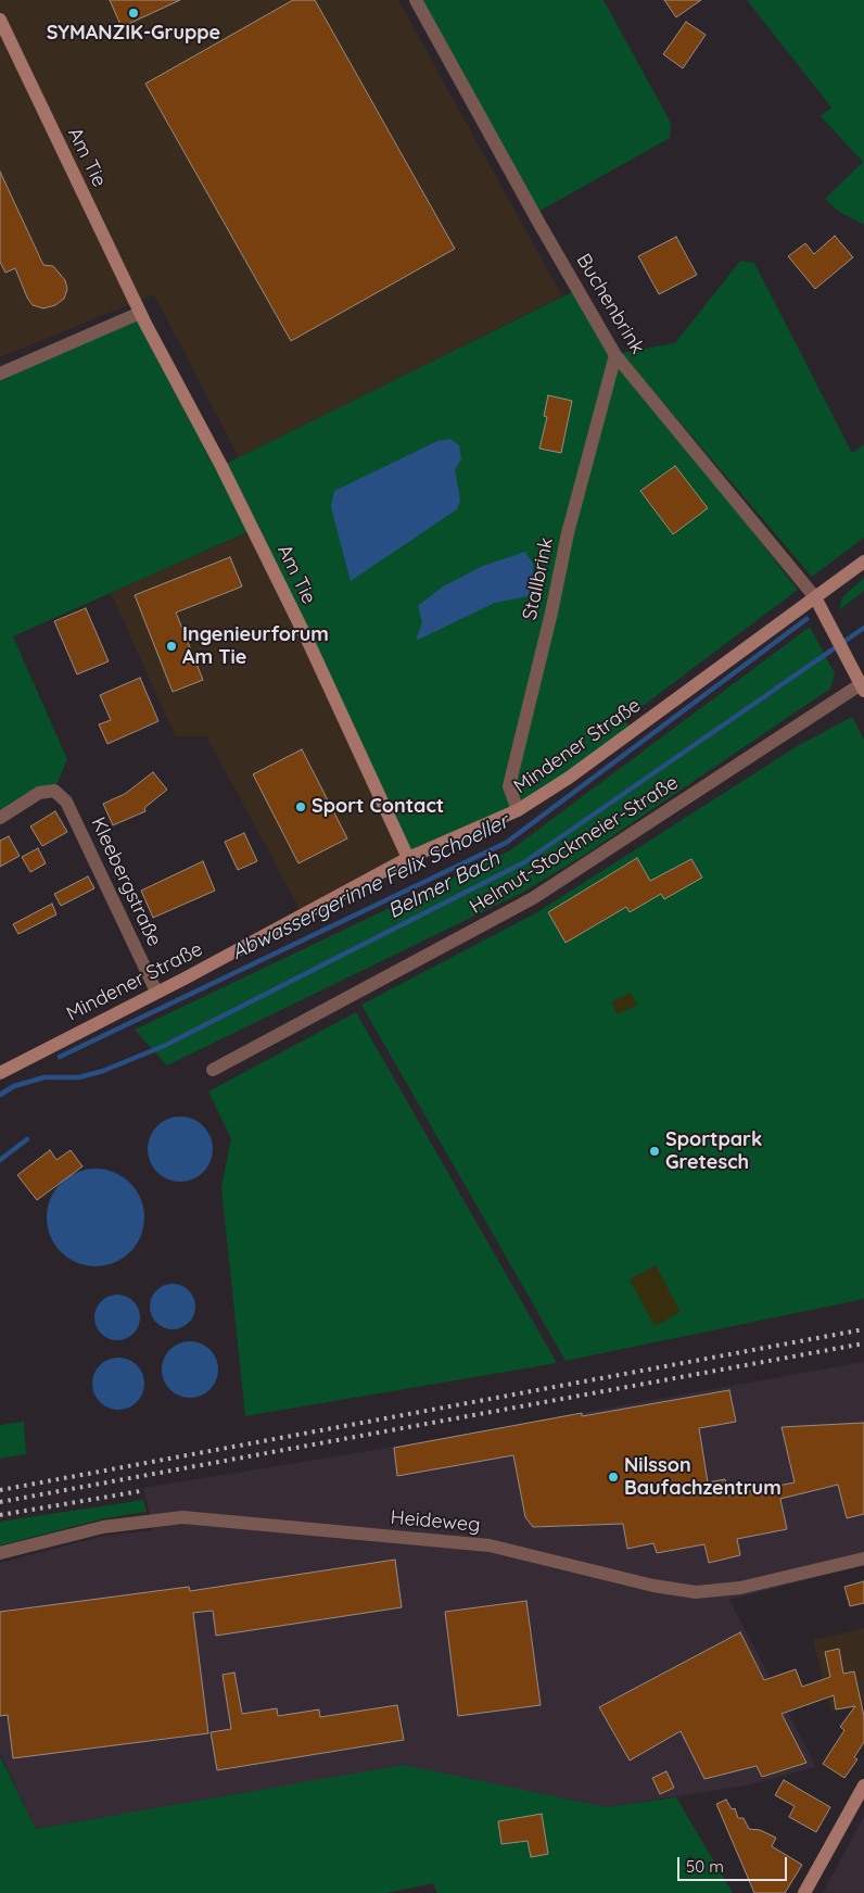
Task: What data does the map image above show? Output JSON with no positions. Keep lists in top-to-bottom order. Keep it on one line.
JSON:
{"streets":{"street":["Am Tie","Buchenbrink","Stallbrink","Mindener Straße","Helmut-Stockmeier-Straße","Kleebergstraße","Heideweg"]},"crossings":[["Am Tie","Mindener Straße"],["Buchenbrink","Stallbrink"],["Buchenbrink","Mindener Straße"],["Stallbrink","Mindener Straße"],["Mindener Straße","Kleebergstraße"]],"water":["Belmer Bach","Abwassergerinne Felix Schoeller"],"places":["SYMANZIK-Gruppe","Ingenieurforum Am Tie","Sport Contact","Sportpark Gretesch","Nilsson Baufachzentrum"],"scale_bar":"50 m"}
